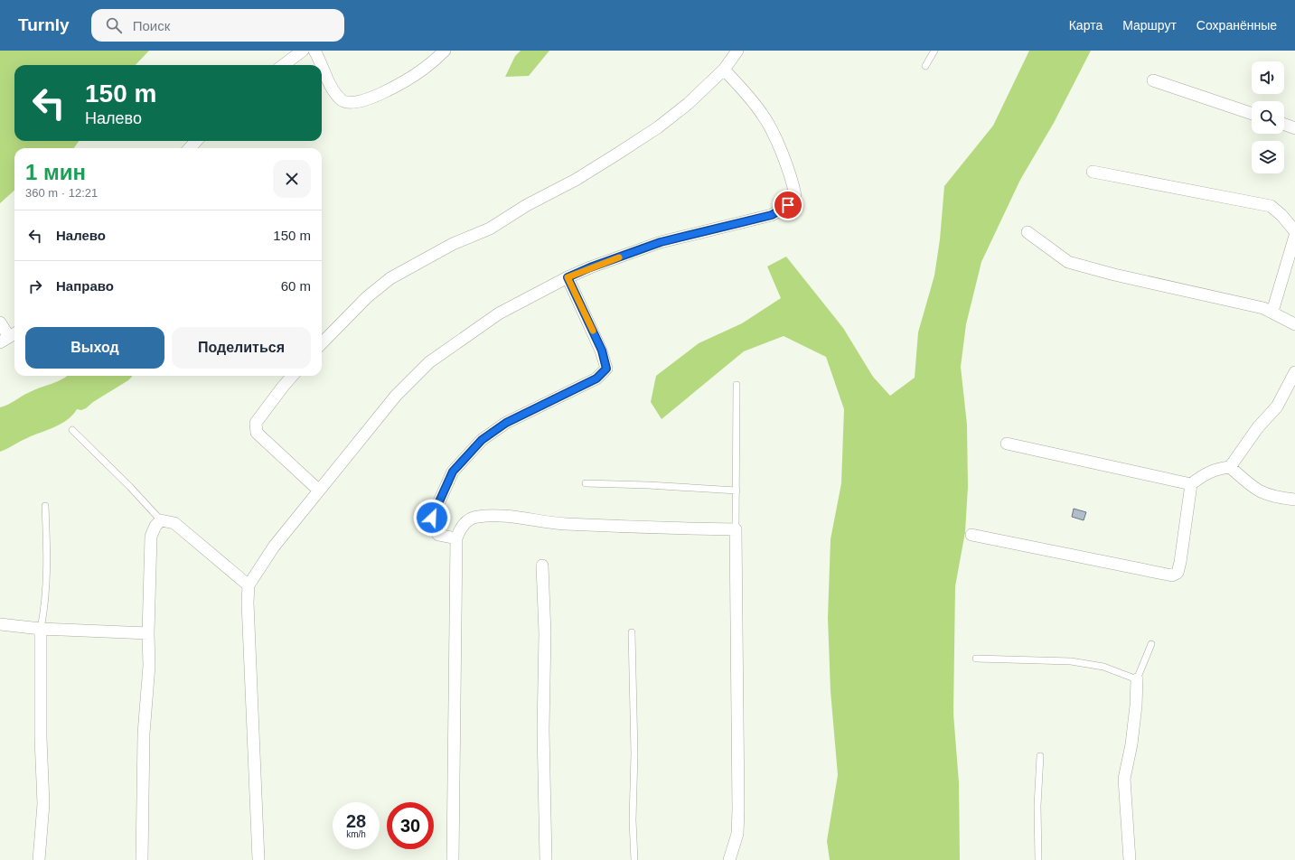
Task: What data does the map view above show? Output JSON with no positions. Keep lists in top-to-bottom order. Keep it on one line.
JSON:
{"page":{"header":"Turnly","search":"Поиск","nav":["Карта","Маршрут","Сохранённые"],"turn":["150 m","Налево"],"heading":["1 мин","360 m · 12:21"],"list":[{"name":"Налево","value":"150 m"},{"name":"Направо","value":"60 m"}],"buttons":["Выход","Поделиться"],"speed":"28 km/h","limit":"30"}}
